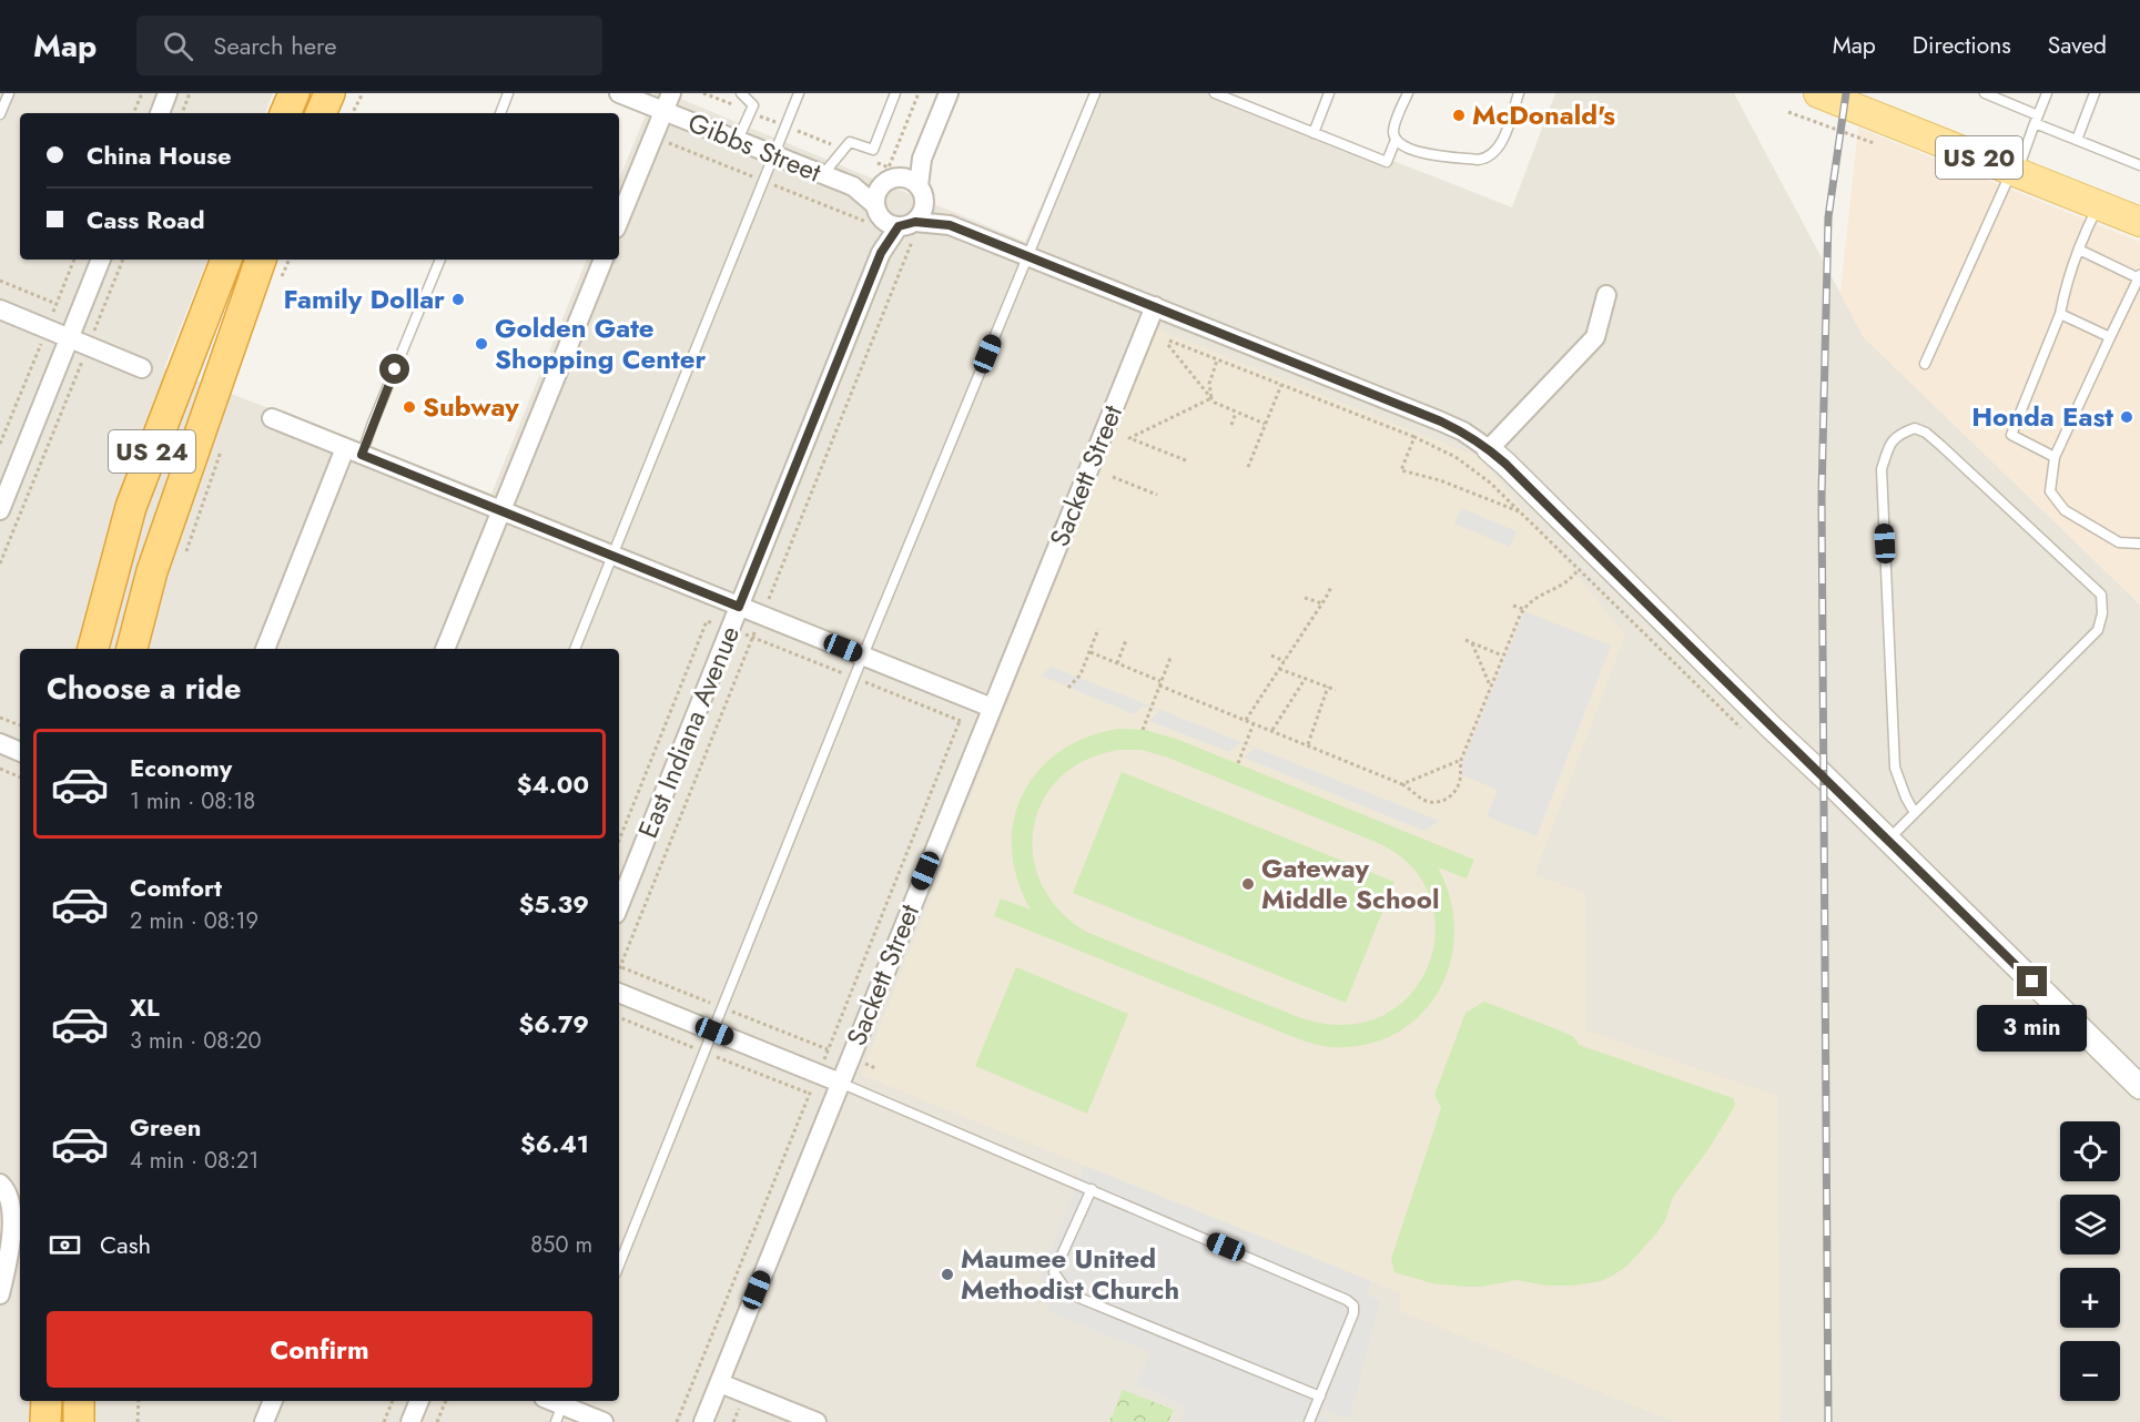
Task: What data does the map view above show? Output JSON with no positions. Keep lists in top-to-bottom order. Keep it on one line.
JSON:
{"streets":{"highway":["US 24"],"main road":["US 20"],"street":["Gibbs Street","Sackett Street","East Indiana Avenue"]},"crossings":[["Gibbs Street","East Indiana Avenue"]],"places":["McDonald's","Family Dollar","Golden Gate Shopping Center","Subway","Honda East","Gateway Middle School","Maumee United Methodist Church"],"page":{"header":"Map","search":"Search here","nav":["Map","Directions","Saved"],"banner":["China House","Cass Road"],"heading":"Choose a ride","list":[{"name":"Economy","note":"1 min · 08:18","value":"$4.00"},{"name":"Comfort","note":"2 min · 08:19","value":"$5.39"},{"name":"XL","note":"3 min · 08:20","value":"$6.79"},{"name":"Green","note":"4 min · 08:21","value":"$6.41"}],"bubble":"3 min","map_buttons":["+","−"],"pay":["Cash","850 m"],"buttons":"Confirm"}}
